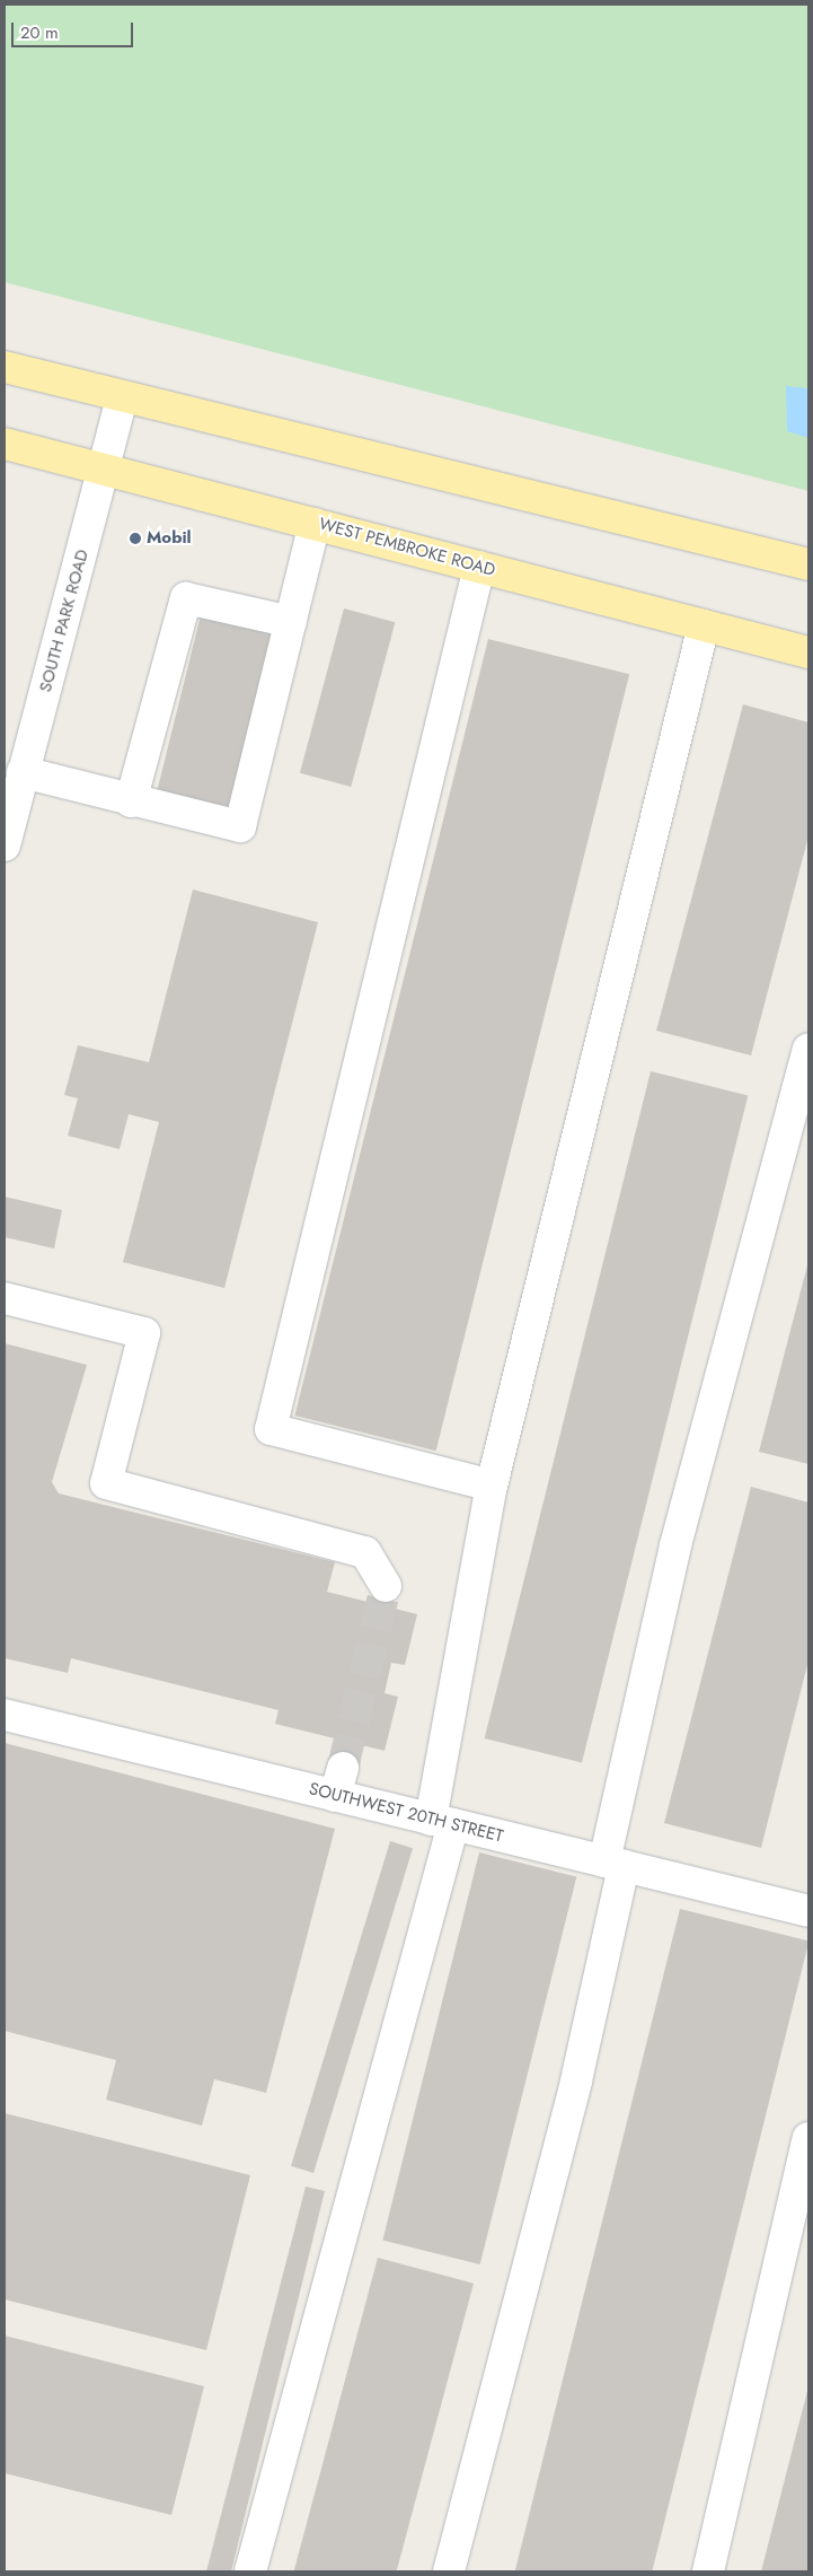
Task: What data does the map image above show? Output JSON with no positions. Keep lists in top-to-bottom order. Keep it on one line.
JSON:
{"streets":{"main road":["WEST PEMBROKE ROAD"],"street":["SOUTH PARK ROAD","SOUTHWEST 20TH STREET"]},"crossings":[["WEST PEMBROKE ROAD","SOUTH PARK ROAD"]],"places":["Mobil"],"scale_bar":"20 m"}
